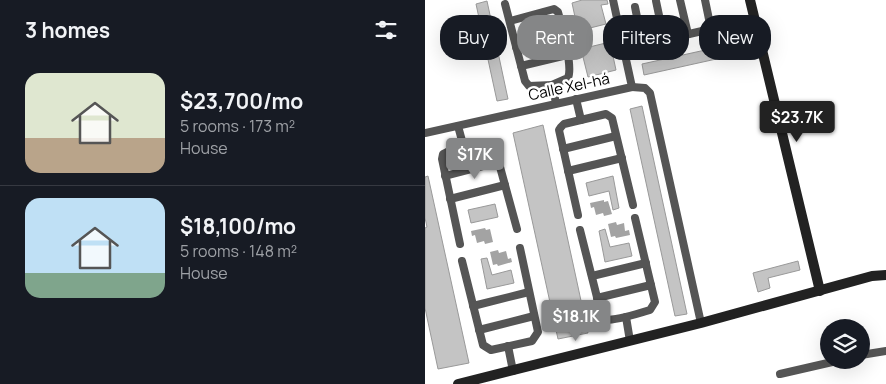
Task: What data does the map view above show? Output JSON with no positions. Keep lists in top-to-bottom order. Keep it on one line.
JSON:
{"streets":{"street":["Calle Xel-há"]},"page":{"heading":"3 homes","chip":["Buy","Rent","Filters","New"],"list":[{"name":"$23,700/mo","note":"5 rooms · 173 m² · House"},{"name":"$18,100/mo","note":"5 rooms · 148 m² · House"}],"price":["$23.7K","$17K","$18.1K"]}}
